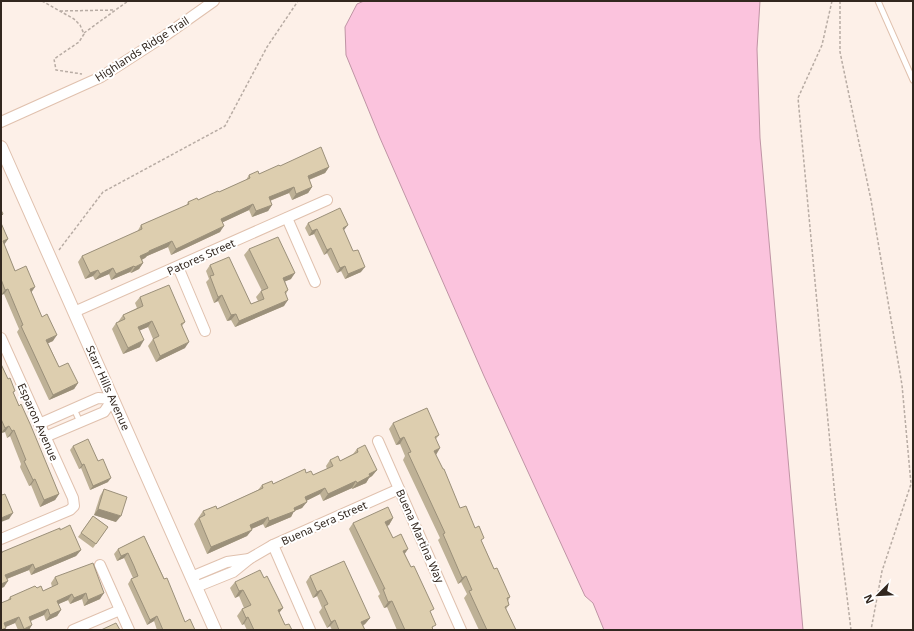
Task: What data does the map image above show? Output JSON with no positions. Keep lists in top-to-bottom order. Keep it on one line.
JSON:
{"streets":{"street":["Highlands Ridge Trail","Patores Street","Starr Hills Avenue","Esparon Avenue","Buena Sera Street","Buena Martina Way"]},"crossings":[["Patores Street","Starr Hills Avenue"],["Starr Hills Avenue","Buena Sera Street"],["Buena Sera Street","Buena Martina Way"]],"north":"bottom left"}
